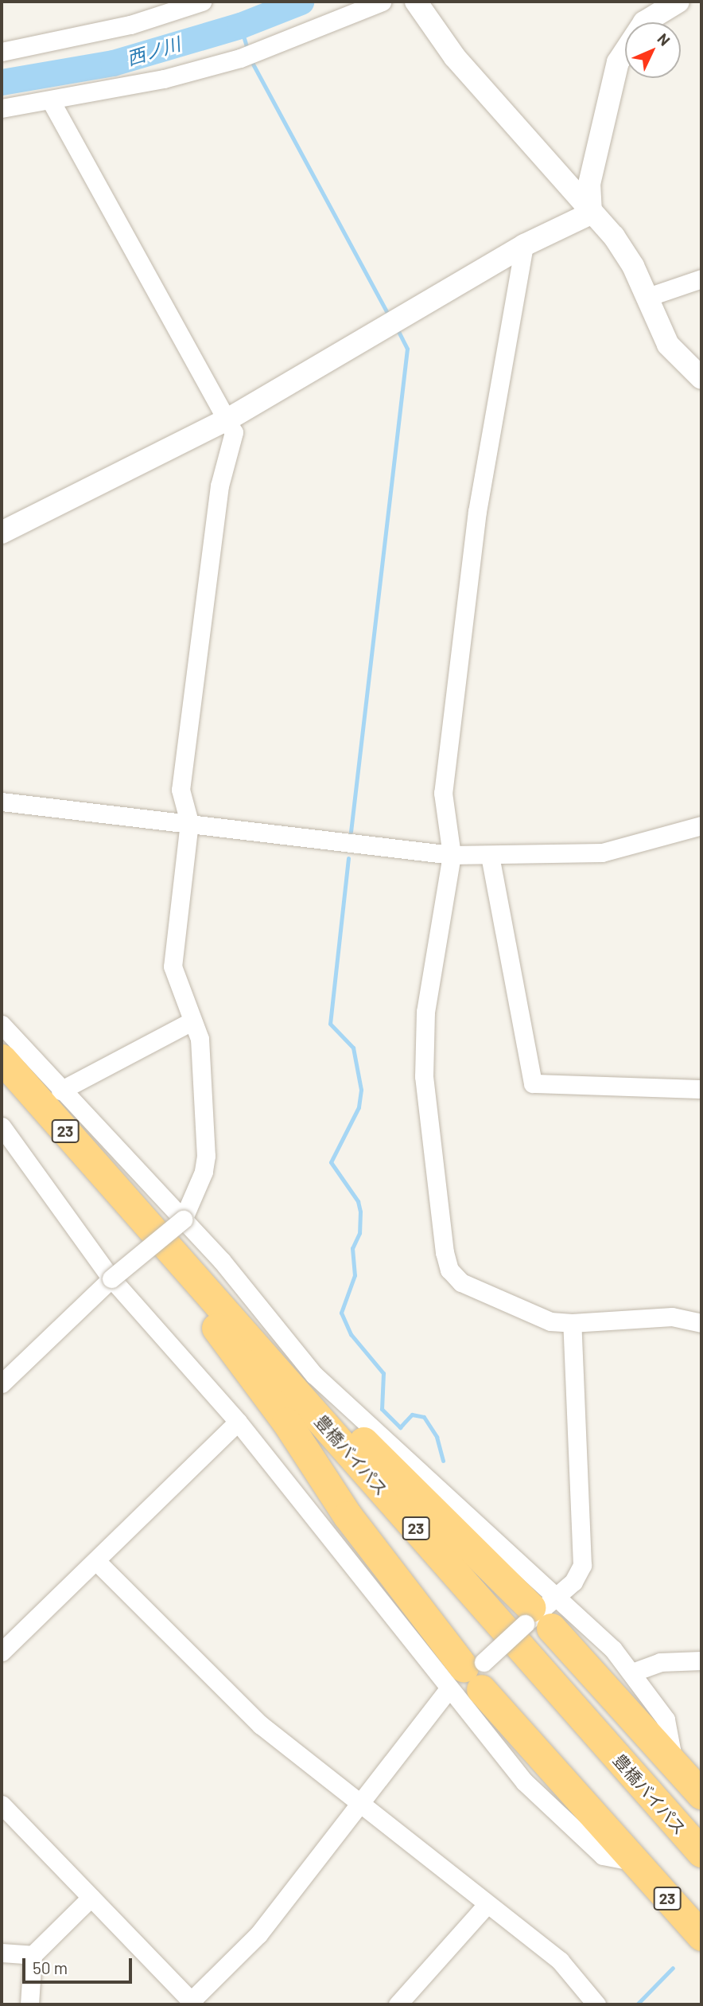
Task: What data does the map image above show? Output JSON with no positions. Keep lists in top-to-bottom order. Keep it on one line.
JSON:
{"streets":{"highway":["23","豊橋バイパス"]},"crossings":[["23","豊橋バイパス"]],"water":["西ノ川"],"scale_bar":"50 m","north":"top right"}
